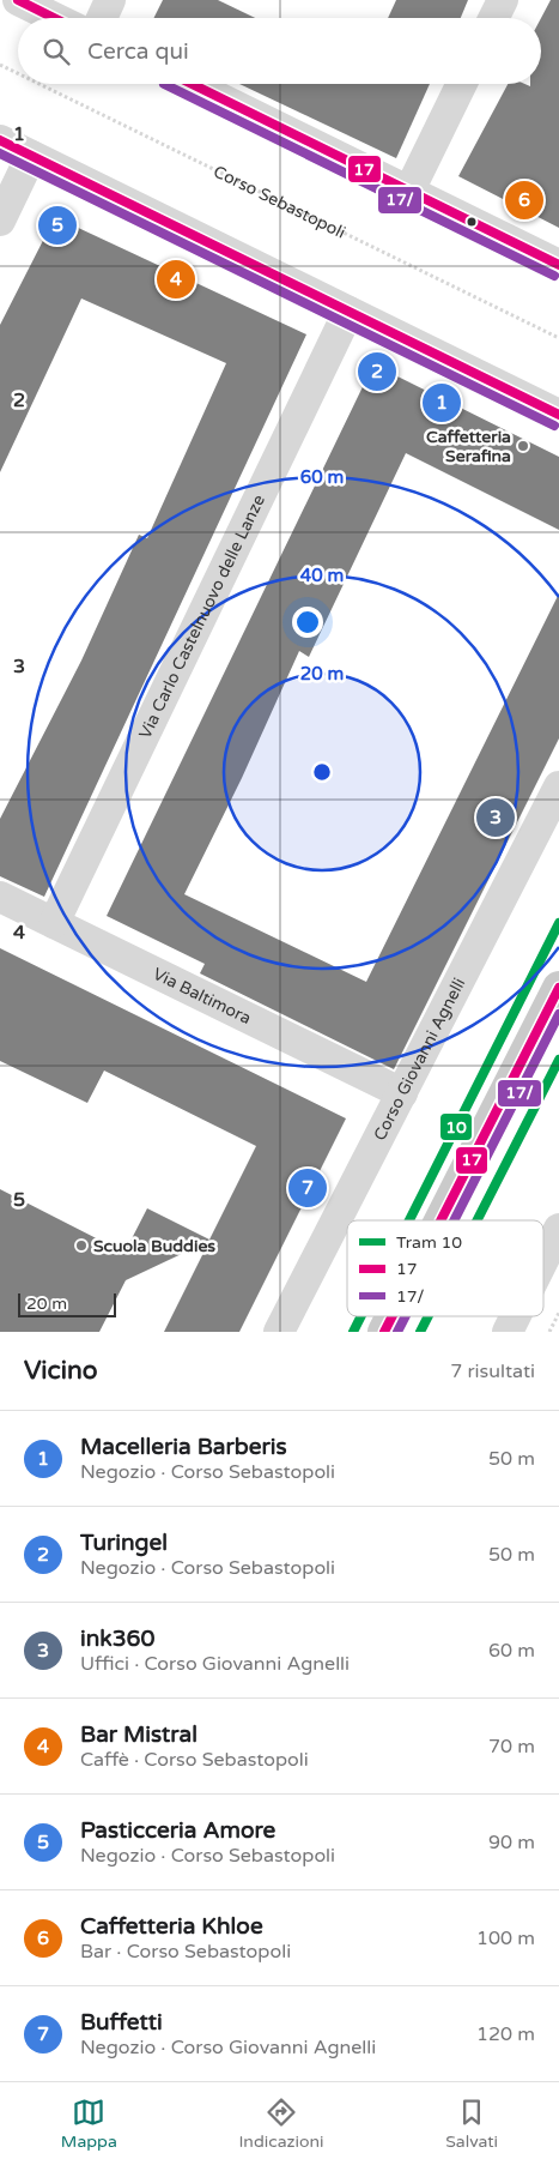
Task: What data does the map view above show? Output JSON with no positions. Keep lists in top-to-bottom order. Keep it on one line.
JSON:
{"streets":{"street":["Via Carlo Castelnuovo delle Lanze","Via Baltimora","Corso Giovanni Agnelli"],"path":["Corso Sebastopoli"]},"crossings":[["Via Carlo Castelnuovo delle Lanze","Via Baltimora"],["Via Baltimora","Corso Giovanni Agnelli"]],"places":["Caffetteria Serafina","Scuola Buddies"],"lines":["transit line 17","transit line 17/","tram line 10"],"legend":["Tram 10","17","17/"],"scale_bar":"20 m","page":{"search":"Cerca qui","pins":["6","5","4","2","1","3","7"],"scale":"20 m","heading":["Vicino","7 risultati"],"list":[{"mark":"1","name":"Macelleria Barberis","note":"Negozio · Corso Sebastopoli","value":"50 m"},{"mark":"2","name":"Turingel","note":"Negozio · Corso Sebastopoli","value":"50 m"},{"mark":"3","name":"ink360","note":"Uffici · Corso Giovanni Agnelli","value":"60 m"},{"mark":"4","name":"Bar Mistral","note":"Caffè · Corso Sebastopoli","value":"70 m"},{"mark":"5","name":"Pasticceria Amore","note":"Negozio · Corso Sebastopoli","value":"90 m"},{"mark":"6","name":"Caffetteria Khloe","note":"Bar · Corso Sebastopoli","value":"100 m"},{"mark":"7","name":"Buffetti","note":"Negozio · Corso Giovanni Agnelli","value":"120 m"}],"nav":["Mappa","Indicazioni","Salvati"]},"grid":{"rows":["1","2","3","4","5"]},"rings":["60 m","40 m","20 m"]}
